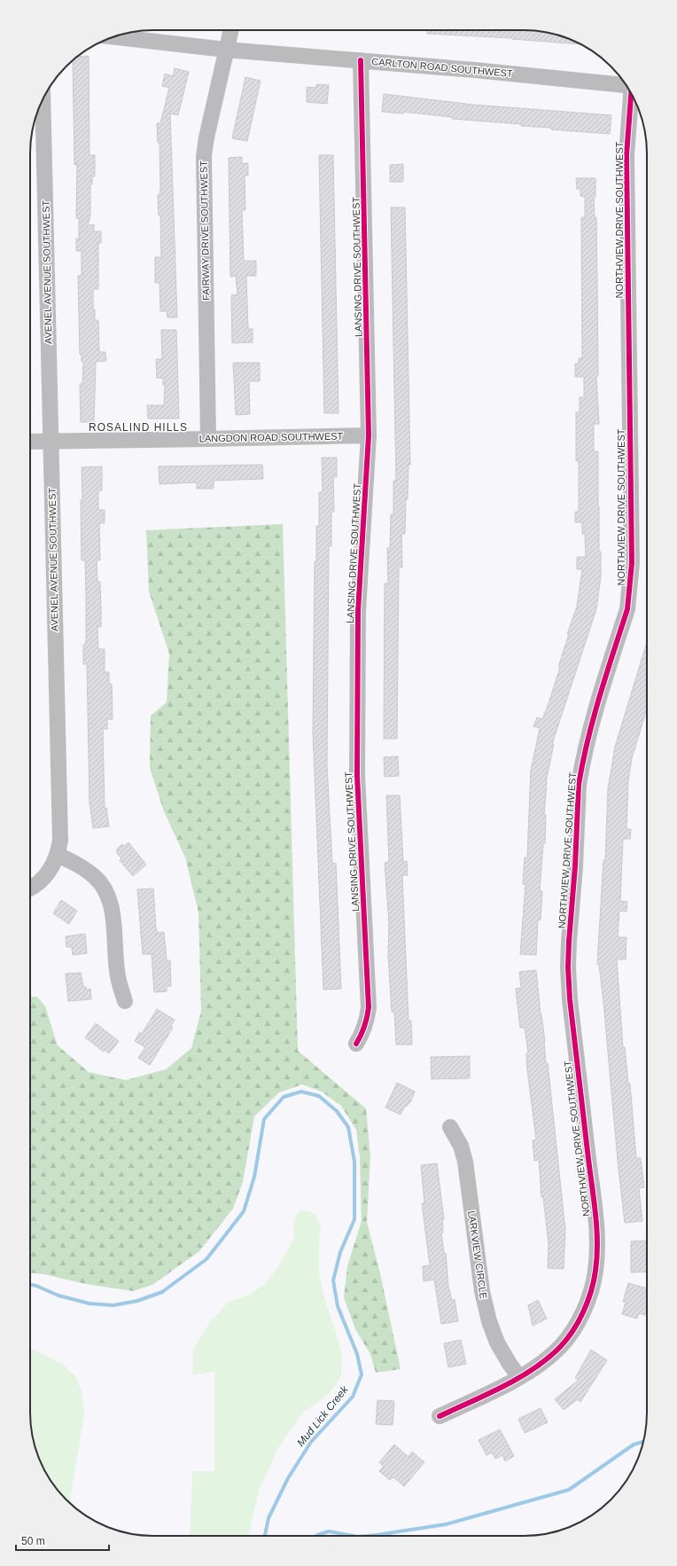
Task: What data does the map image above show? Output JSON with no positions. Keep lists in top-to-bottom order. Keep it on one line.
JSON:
{"streets":{"street":["CARLTON ROAD SOUTHWEST","NORTHVIEW DRIVE SOUTHWEST","FAIRWAY DRIVE SOUTHWEST","LANSING DRIVE SOUTHWEST","AVENEL AVENUE SOUTHWEST","LANGDON ROAD SOUTHWEST","LARKVIEW CIRCLE"]},"crossings":[["CARLTON ROAD SOUTHWEST","FAIRWAY DRIVE SOUTHWEST"],["CARLTON ROAD SOUTHWEST","LANSING DRIVE SOUTHWEST"],["NORTHVIEW DRIVE SOUTHWEST","LARKVIEW CIRCLE"],["FAIRWAY DRIVE SOUTHWEST","LANGDON ROAD SOUTHWEST"],["LANSING DRIVE SOUTHWEST","LANGDON ROAD SOUTHWEST"],["AVENEL AVENUE SOUTHWEST","LANGDON ROAD SOUTHWEST"]],"districts":["ROSALIND HILLS"],"water":["Mud Lick Creek"],"scale_bar":"50 m"}
